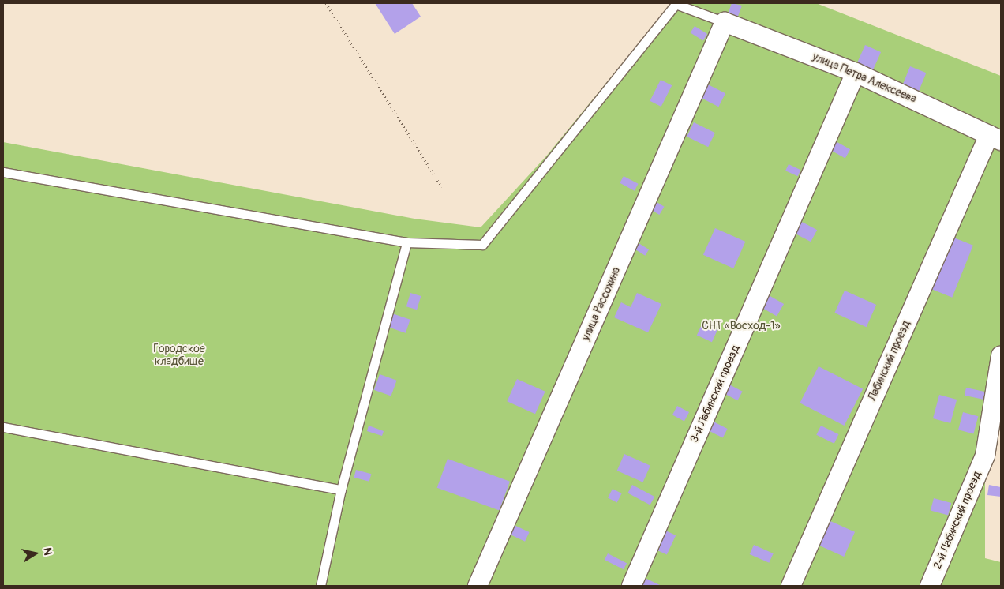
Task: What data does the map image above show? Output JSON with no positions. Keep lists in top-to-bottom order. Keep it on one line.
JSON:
{"streets":{"street":["улица Петра Алексеева","улица Рассохина","Лабинский проезд","3-й Лабинский проезд","2-й Лабинский проезд"]},"crossings":[["улица Петра Алексеева","улица Рассохина"],["улица Петра Алексеева","Лабинский проезд"],["улица Петра Алексеева","3-й Лабинский проезд"]],"parks":["СНТ «Восход-1»","Городское кладбище"],"north":"right"}
